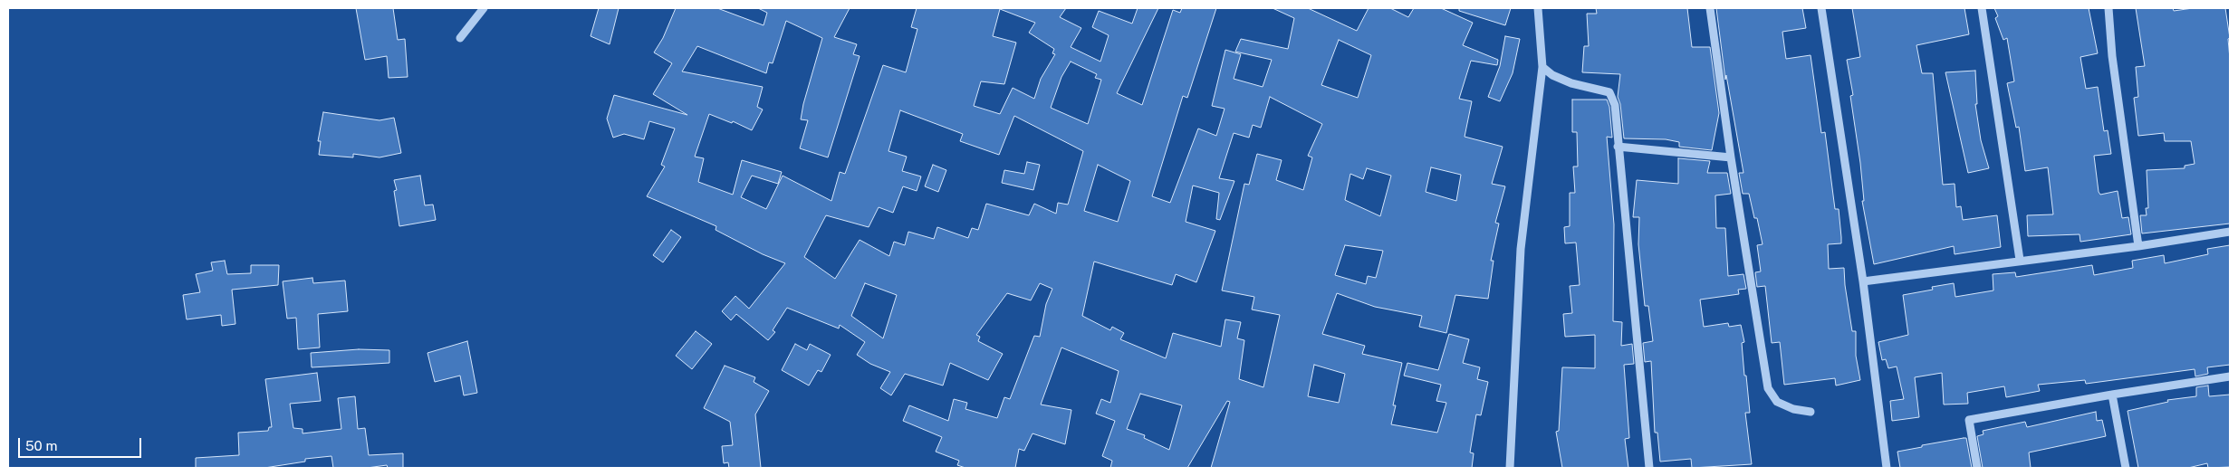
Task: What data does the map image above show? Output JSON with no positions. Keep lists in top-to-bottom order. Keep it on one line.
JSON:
{"scale_bar":"50 m"}
